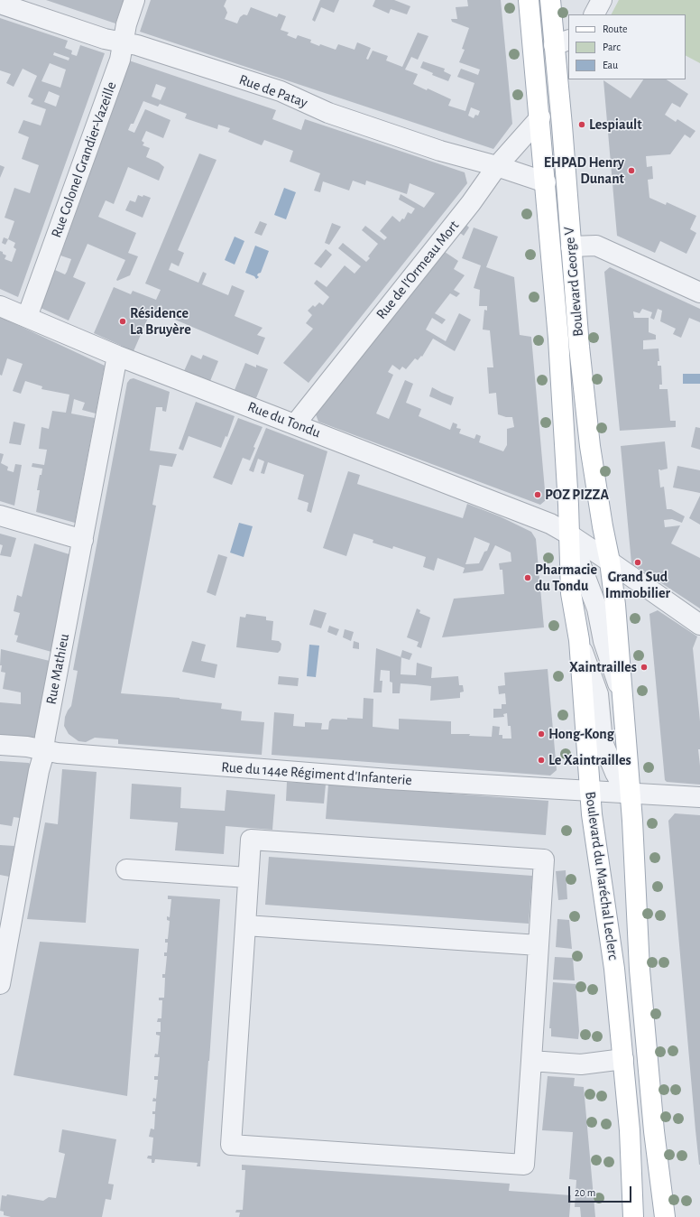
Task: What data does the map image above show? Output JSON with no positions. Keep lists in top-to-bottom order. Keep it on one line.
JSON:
{"streets":{"main road":["Boulevard George V","Boulevard du Maréchal Leclerc"],"street":["Rue de Patay","Rue Colonel Grandier-Vazeille","Rue de l'Ormeau Mort","Rue du Tondu","Rue Mathieu","Rue du 144e Régiment d'Infanterie"]},"crossings":[["Rue de Patay","Rue Colonel Grandier-Vazeille"],["Rue de Patay","Rue de l'Ormeau Mort"],["Rue de Patay","Boulevard George V"],["Rue Colonel Grandier-Vazeille","Rue du Tondu"],["Rue de l'Ormeau Mort","Boulevard George V"],["Rue de l'Ormeau Mort","Rue du Tondu"],["Boulevard George V","Rue du Tondu"],["Boulevard George V","Boulevard du Maréchal Leclerc"],["Rue du Tondu","Rue Mathieu"],["Rue du Tondu","Boulevard du Maréchal Leclerc"],["Rue Mathieu","Rue du 144e Régiment d'Infanterie"],["Rue du 144e Régiment d'Infanterie","Boulevard du Maréchal Leclerc"]],"places":["Lespiault","EHPAD Henry Dunant","Résidence La Bruyère","POZ PIZZA","Grand Sud Immobilier","Pharmacie du Tondu","Xaintrailles","Hong-Kong","Le Xaintrailles"],"legend":["Route","Parc","Eau"],"scale_bar":"20 m"}
